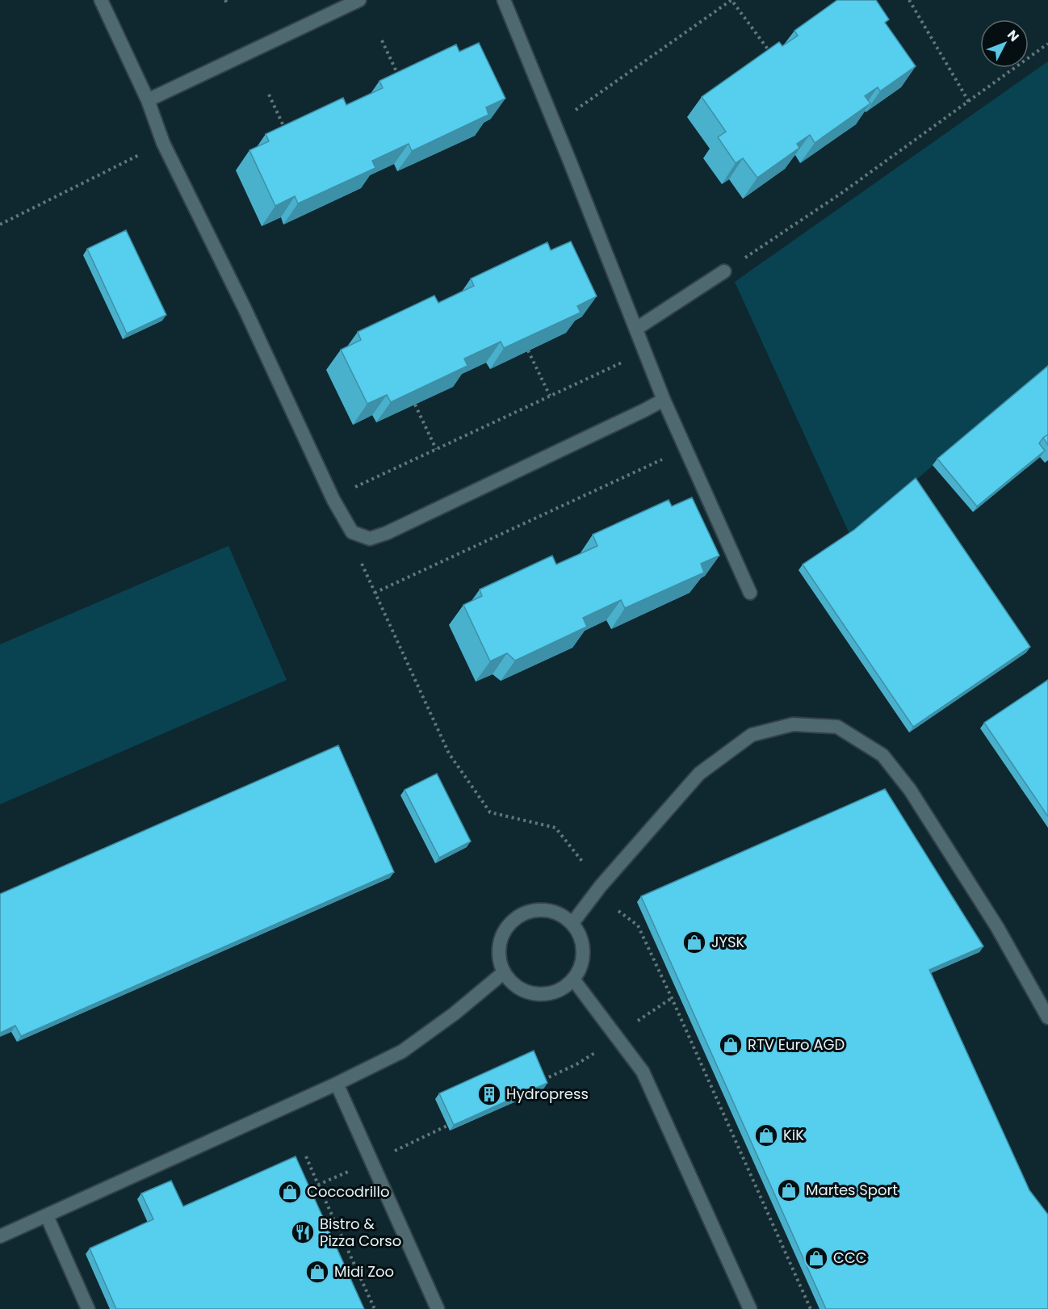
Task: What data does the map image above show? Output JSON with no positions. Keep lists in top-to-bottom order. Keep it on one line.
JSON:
{"places":{"shop":["JYSK","RTV Euro AGD","KiK","Martes Sport","Coccodrillo","CCC","Midi Zoo"],"building":["Hydropress"],"restaurant":["Bistro & Pizza Corso"]},"north":"top right"}
